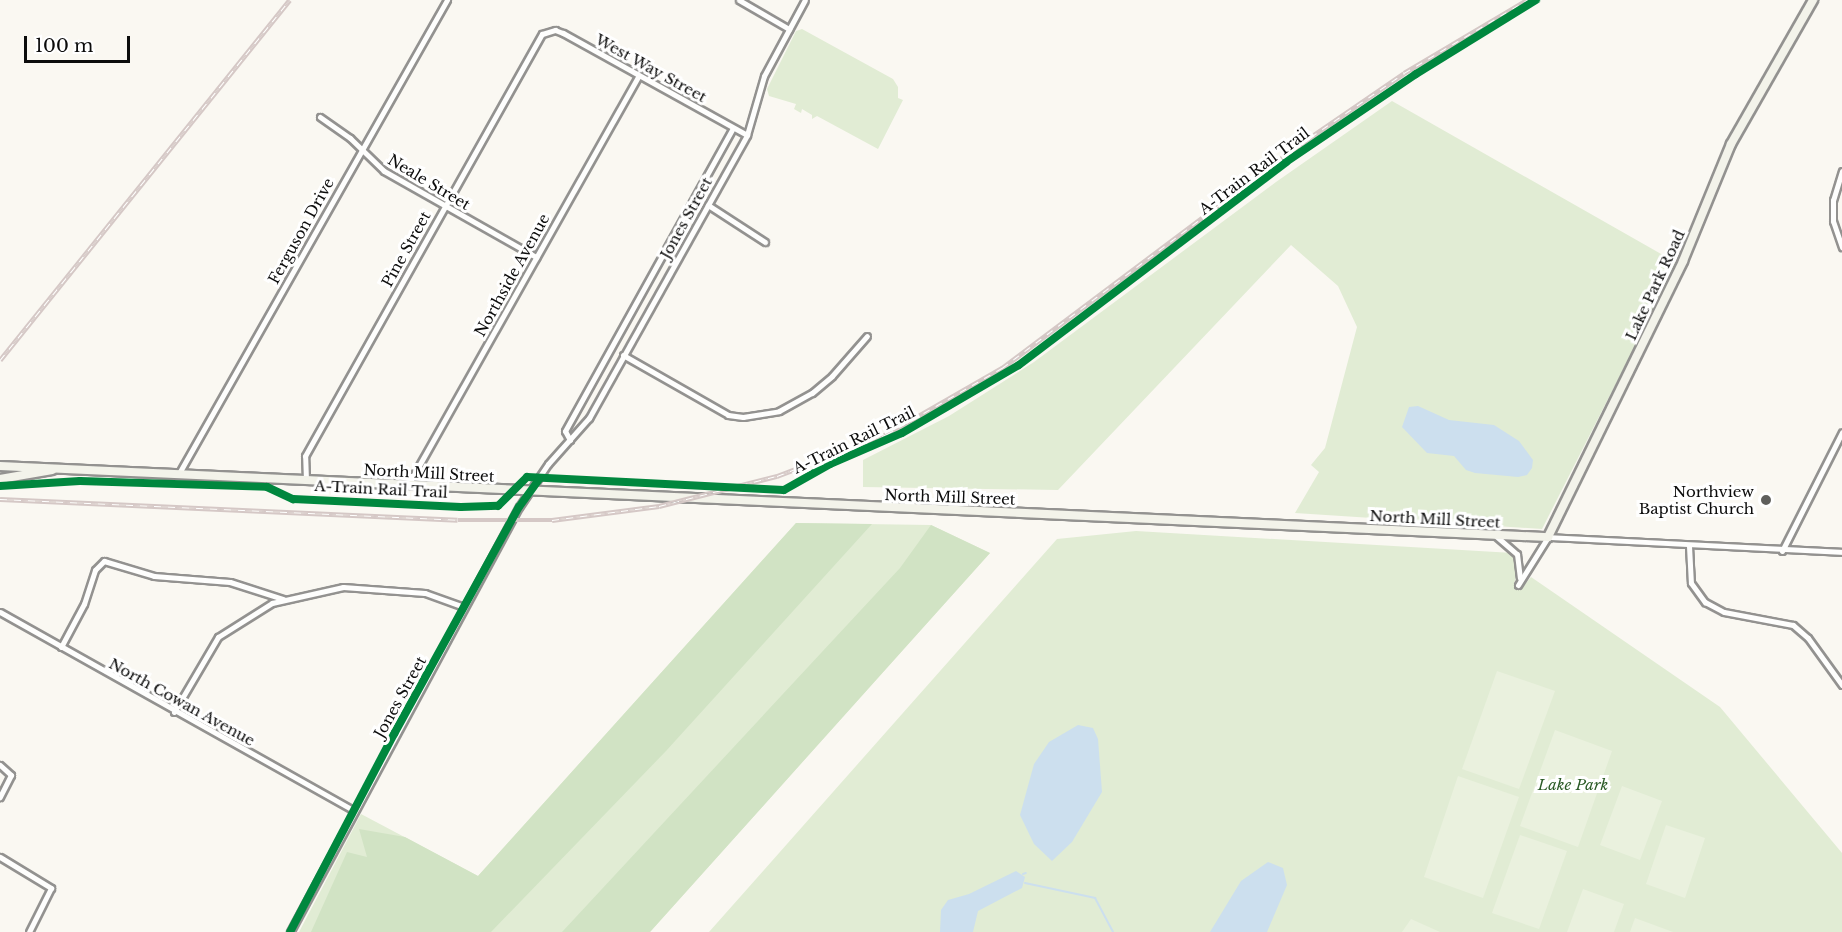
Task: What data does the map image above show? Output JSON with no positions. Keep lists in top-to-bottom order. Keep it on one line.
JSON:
{"streets":{"main road":["Lake Park Road","North Mill Street"],"street":["West Way Street","Neale Street","Jones Street","Ferguson Drive","Pine Street","Northside Avenue","North Cowan Avenue"],"cycle path":["A-Train Rail Trail"]},"crossings":[["West Way Street","Jones Street"],["West Way Street","Pine Street"],["West Way Street","Northside Avenue"],["Neale Street","Ferguson Drive"],["Neale Street","Pine Street"],["Neale Street","Northside Avenue"],["Jones Street","North Mill Street"],["Jones Street","North Cowan Avenue"],["Ferguson Drive","North Mill Street"],["Pine Street","North Mill Street"],["Northside Avenue","North Mill Street"],["Lake Park Road","North Mill Street"]],"parks":["Lake Park"],"places":["Northview Baptist Church"],"scale_bar":"100 m"}
